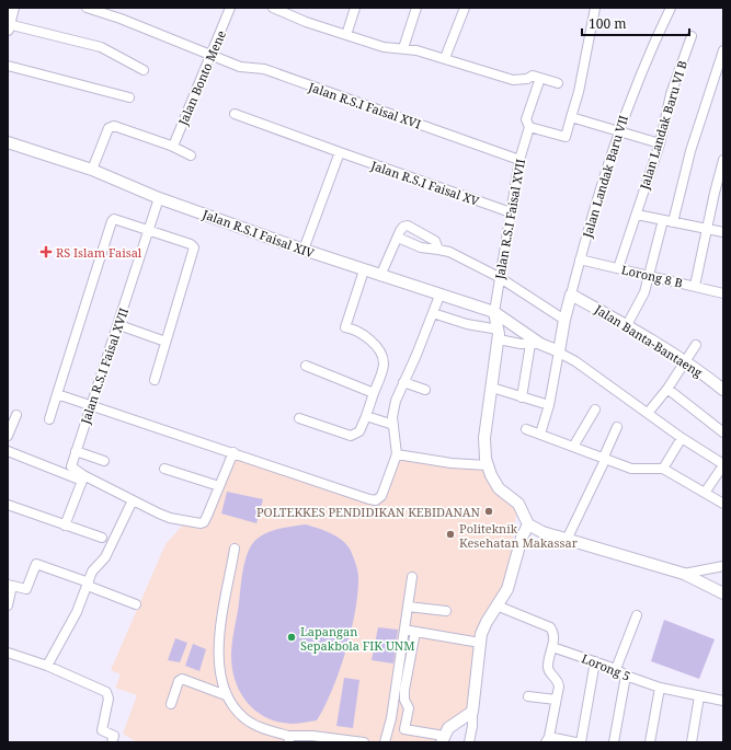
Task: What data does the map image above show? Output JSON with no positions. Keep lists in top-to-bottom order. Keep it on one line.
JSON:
{"streets":{"street":["Jalan Bonto Mene","Jalan R.S.I Faisal XVI","Jalan Landak Baru VI B","Jalan Landak Baru VII","Jalan R.S.I Faisal XV","Jalan R.S.I Faisal XVII","Jalan R.S.I Faisal XIV","Lorong 8 B","Jalan Banta-Bantaeng","Lorong 5"]},"crossings":[["Jalan Bonto Mene","Jalan R.S.I Faisal XVI"],["Jalan R.S.I Faisal XVI","Jalan R.S.I Faisal XVII"],["Jalan Landak Baru VI B","Lorong 8 B"],["Jalan Landak Baru VII","Jalan R.S.I Faisal XIV"],["Jalan Landak Baru VII","Lorong 8 B"],["Jalan Landak Baru VII","Jalan Banta-Bantaeng"],["Jalan R.S.I Faisal XV","Jalan R.S.I Faisal XVII"],["Jalan R.S.I Faisal XVII","Jalan R.S.I Faisal XIV"]],"places":{"health":["RS Islam Faisal"],"other":["POLTEKKES PENDIDIKAN KEBIDANAN","Politeknik Kesehatan Makassar","Lapangan Sepakbola FIK UNM"]},"scale_bar":"100 m"}
